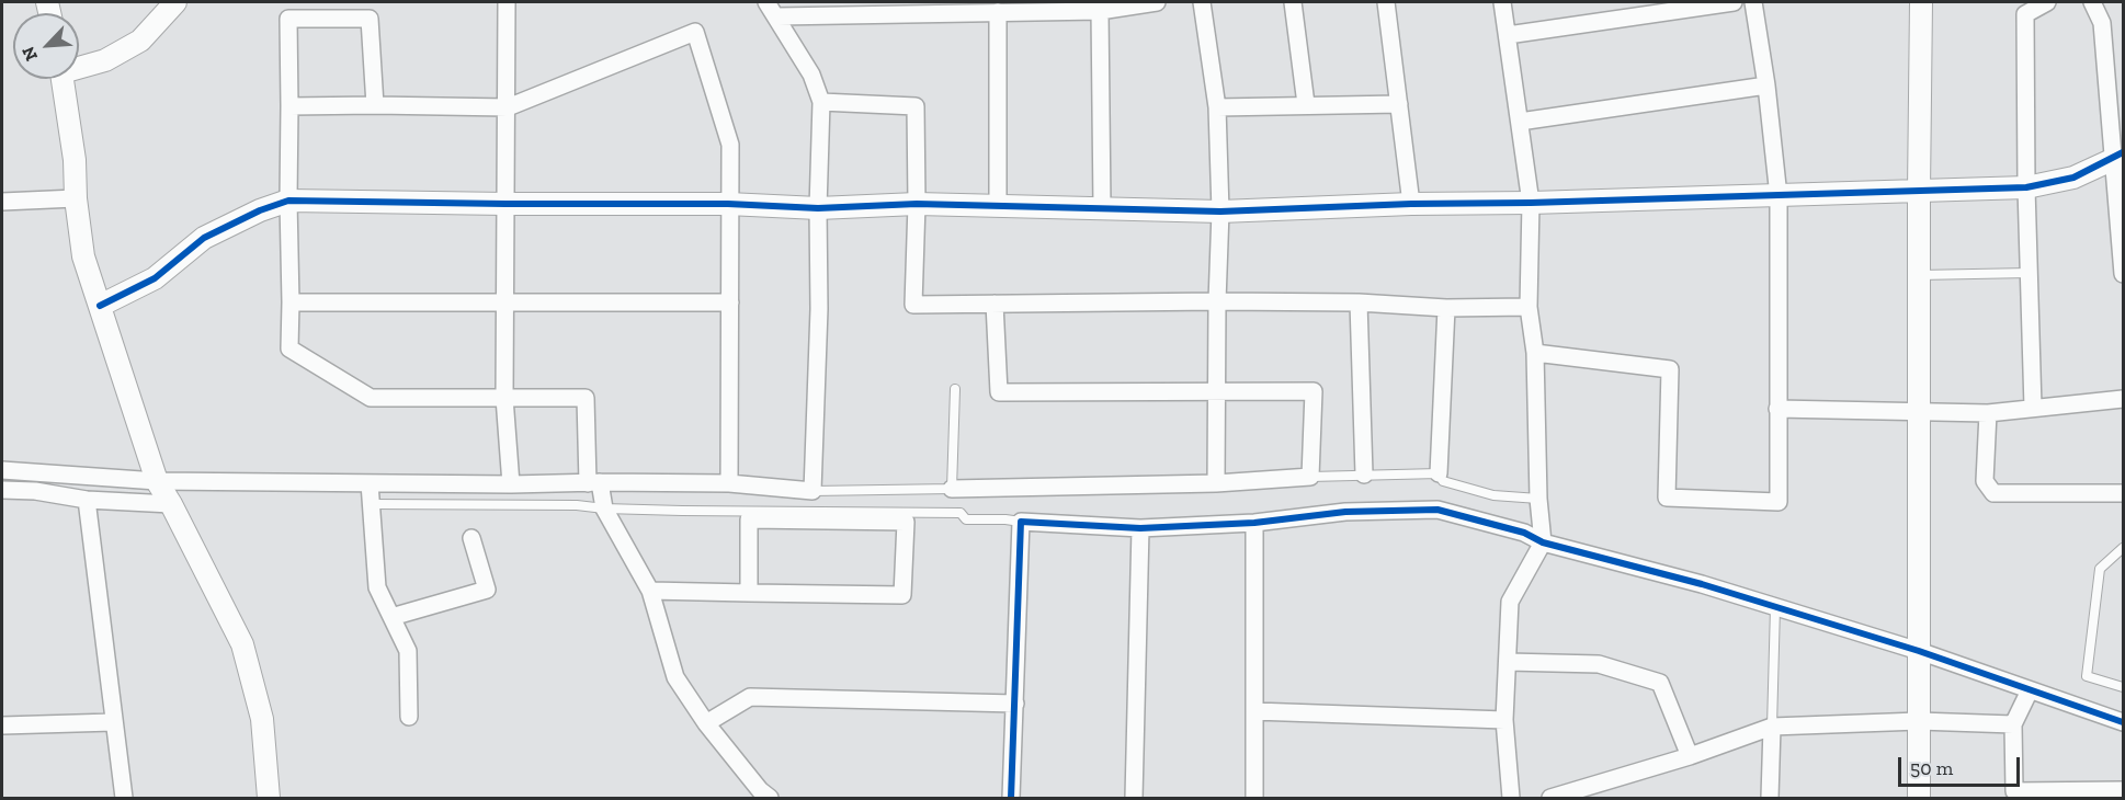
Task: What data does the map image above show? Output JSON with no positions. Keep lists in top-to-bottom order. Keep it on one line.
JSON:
{"scale_bar":"50 m","north":"bottom left"}
